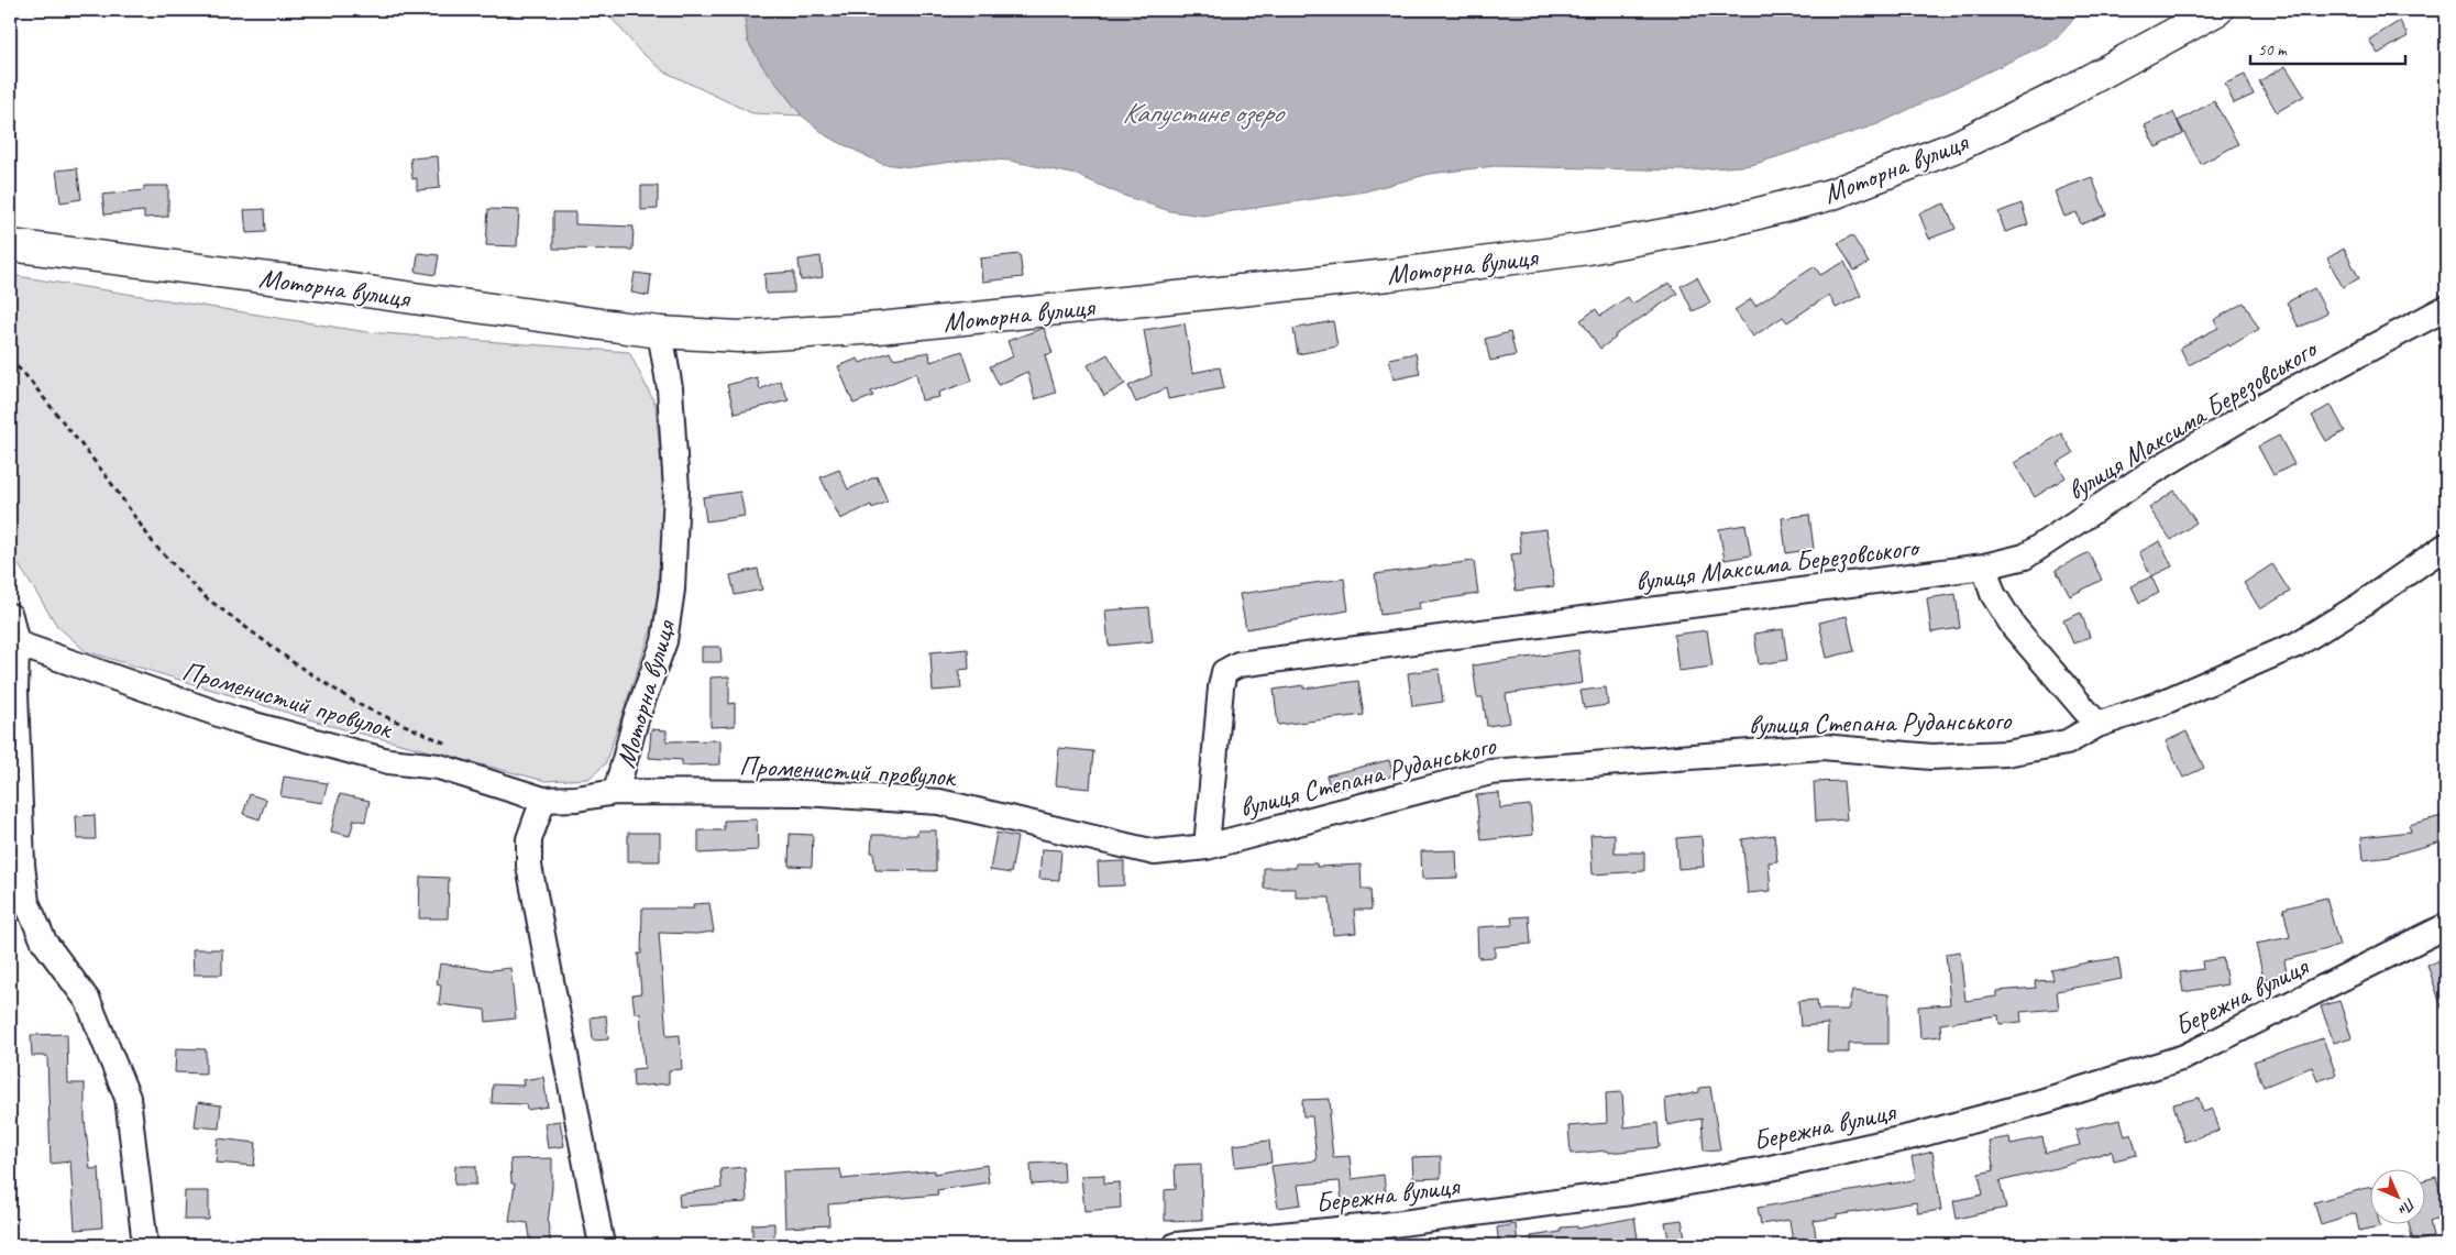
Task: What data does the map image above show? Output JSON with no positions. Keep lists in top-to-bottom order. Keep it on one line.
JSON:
{"streets":{"street":["Моторна вулиця","вулиця Максима Березовського","Променистий провулок","вулиця Степана Руданського","Бережна вулиця"]},"crossings":[["Моторна вулиця","Променистий провулок"],["вулиця Максима Березовського","Променистий провулок"],["вулиця Максима Березовського","вулиця Степана Руданського"],["Променистий провулок","вулиця Степана Руданського"]],"water":["Капустине озеро"],"scale_bar":"50 m","north":"bottom right"}
